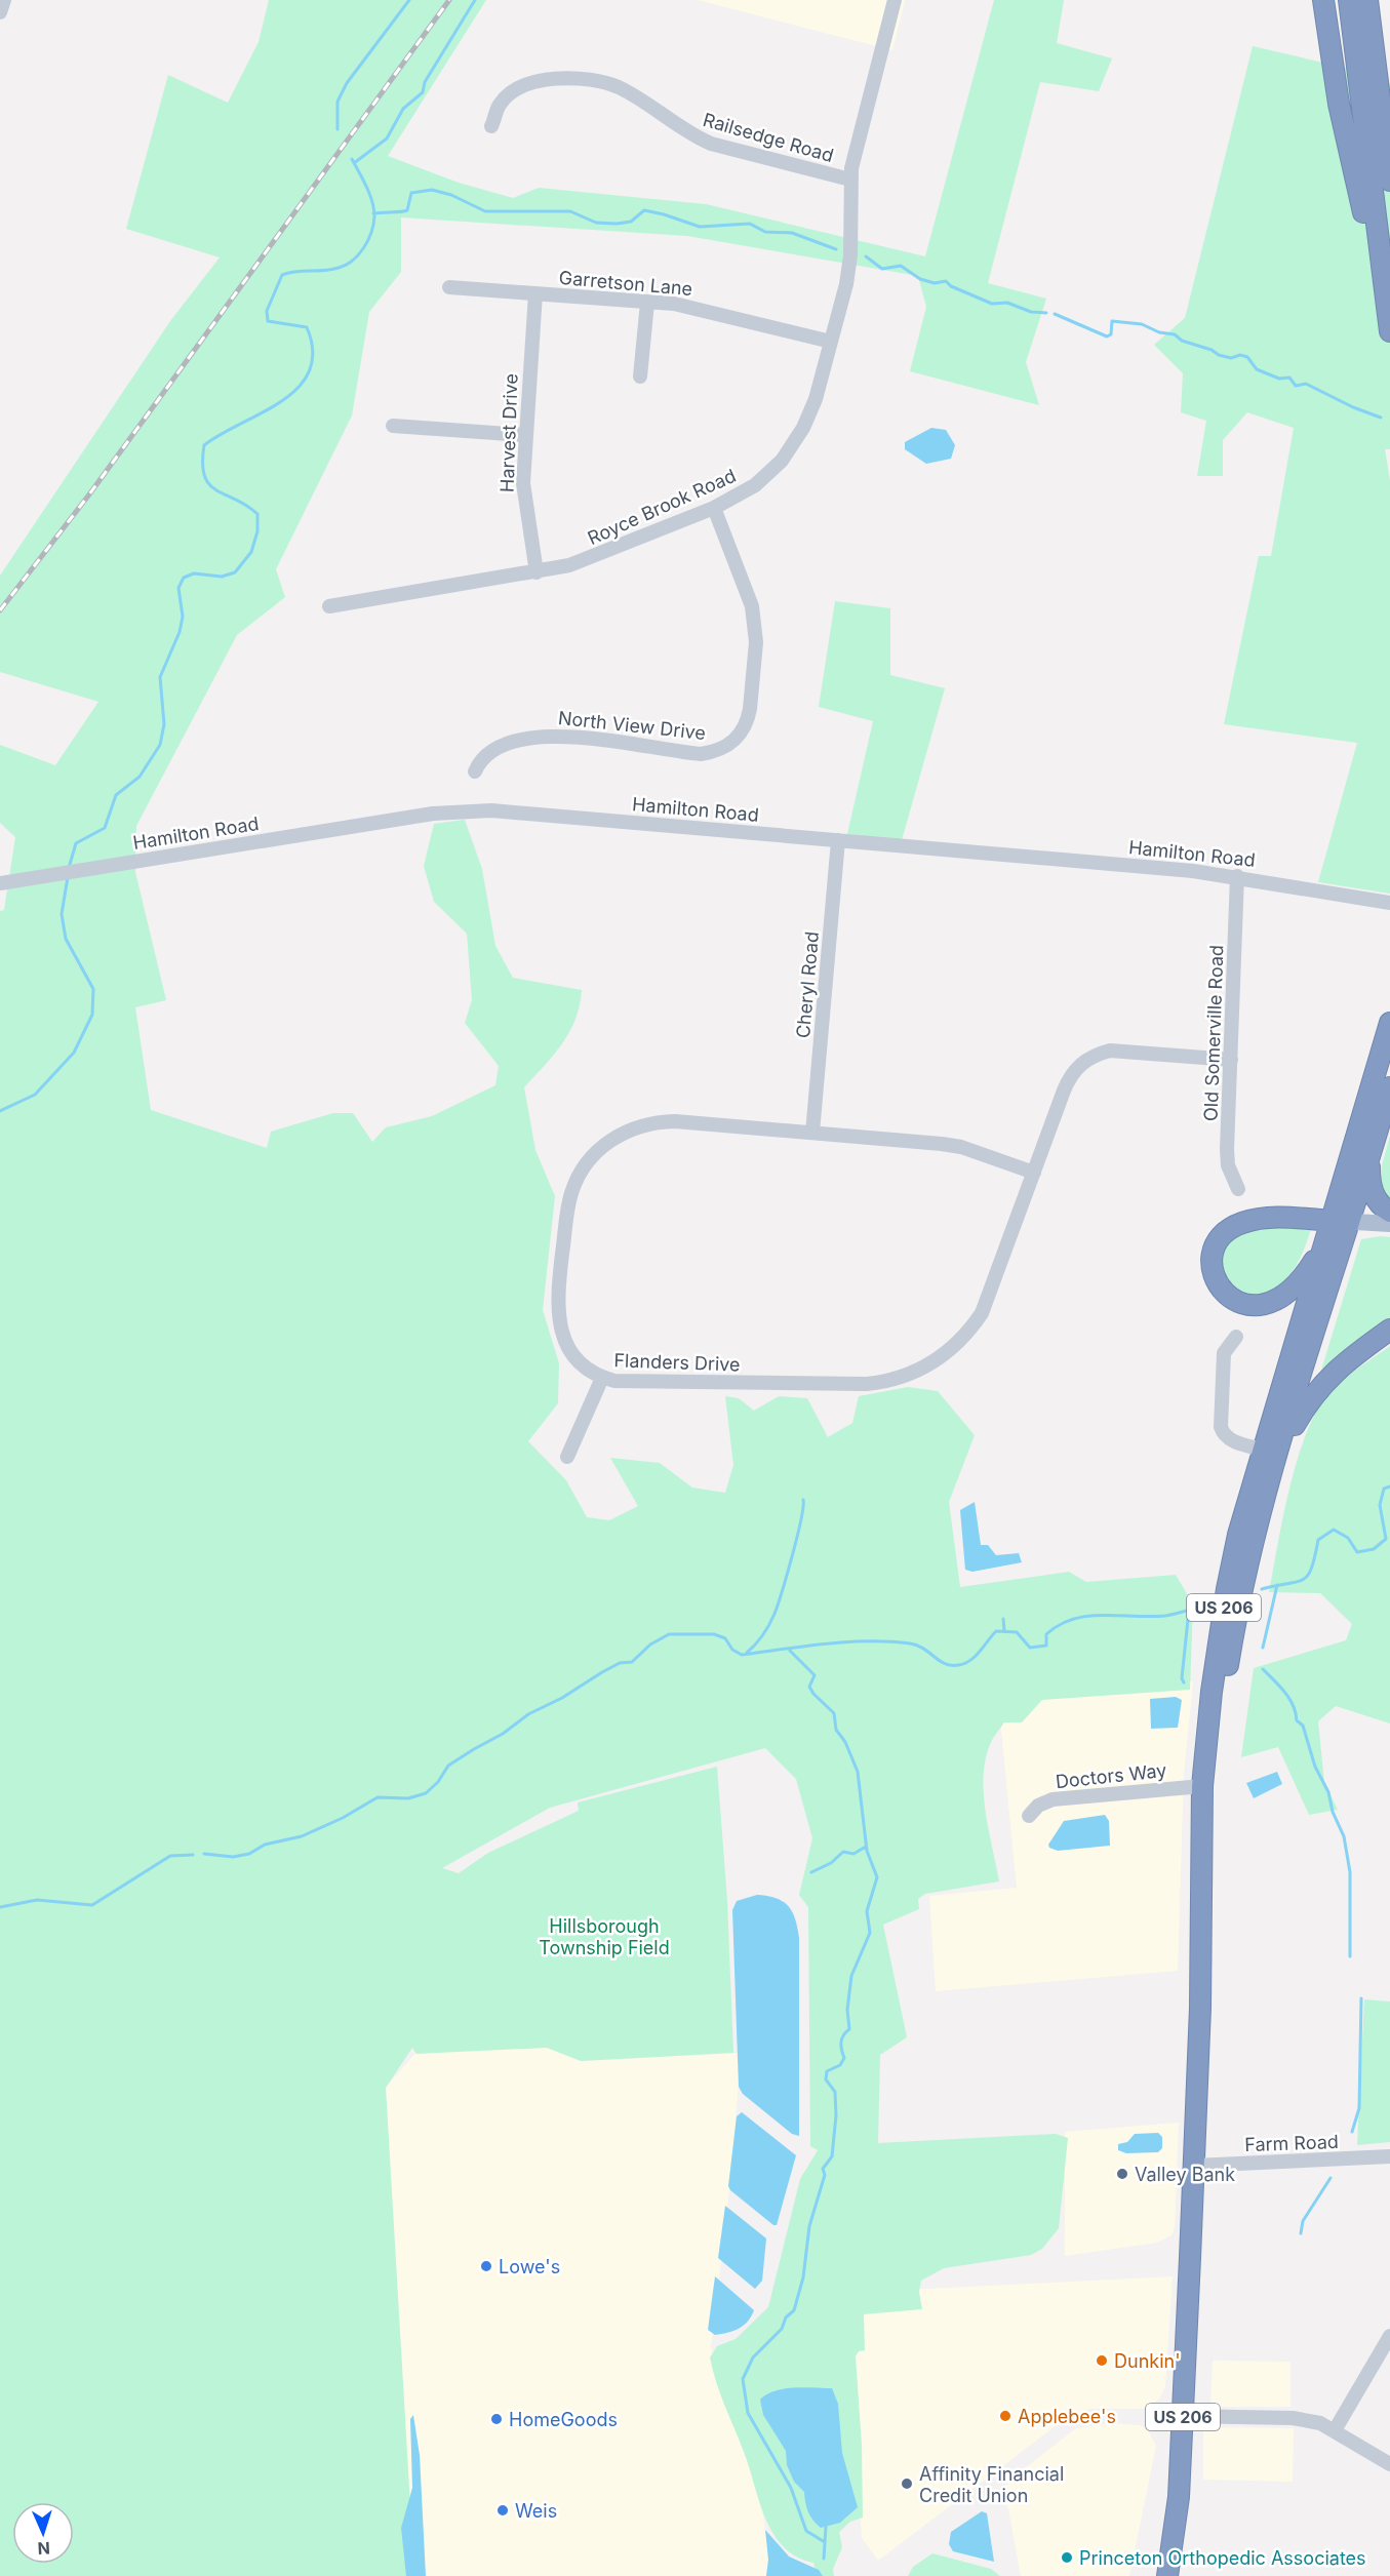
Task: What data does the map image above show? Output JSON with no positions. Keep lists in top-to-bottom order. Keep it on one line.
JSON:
{"streets":{"highway":["US 206"],"street":["Railsedge Road","Garretson Lane","Harvest Drive","Royce Brook Road","North View Drive","Hamilton Road","Cheryl Road","Old Somerville Road","Flanders Drive","Doctors Way","Farm Road"]},"crossings":[["Railsedge Road","Royce Brook Road"],["Garretson Lane","Harvest Drive"],["Garretson Lane","Royce Brook Road"],["Harvest Drive","Royce Brook Road"],["Royce Brook Road","North View Drive"],["Hamilton Road","Cheryl Road"],["Hamilton Road","Old Somerville Road"],["Cheryl Road","Flanders Drive"],["Old Somerville Road","Flanders Drive"],["US 206","Doctors Way"],["US 206","Farm Road"]],"parks":["Hillsborough Township Field"],"places":["Valley Bank","Lowe's","Dunkin'","Applebee's","HomeGoods","Affinity Financial Credit Union","Weis","Princeton Orthopedic Associates"],"north":"bottom"}
